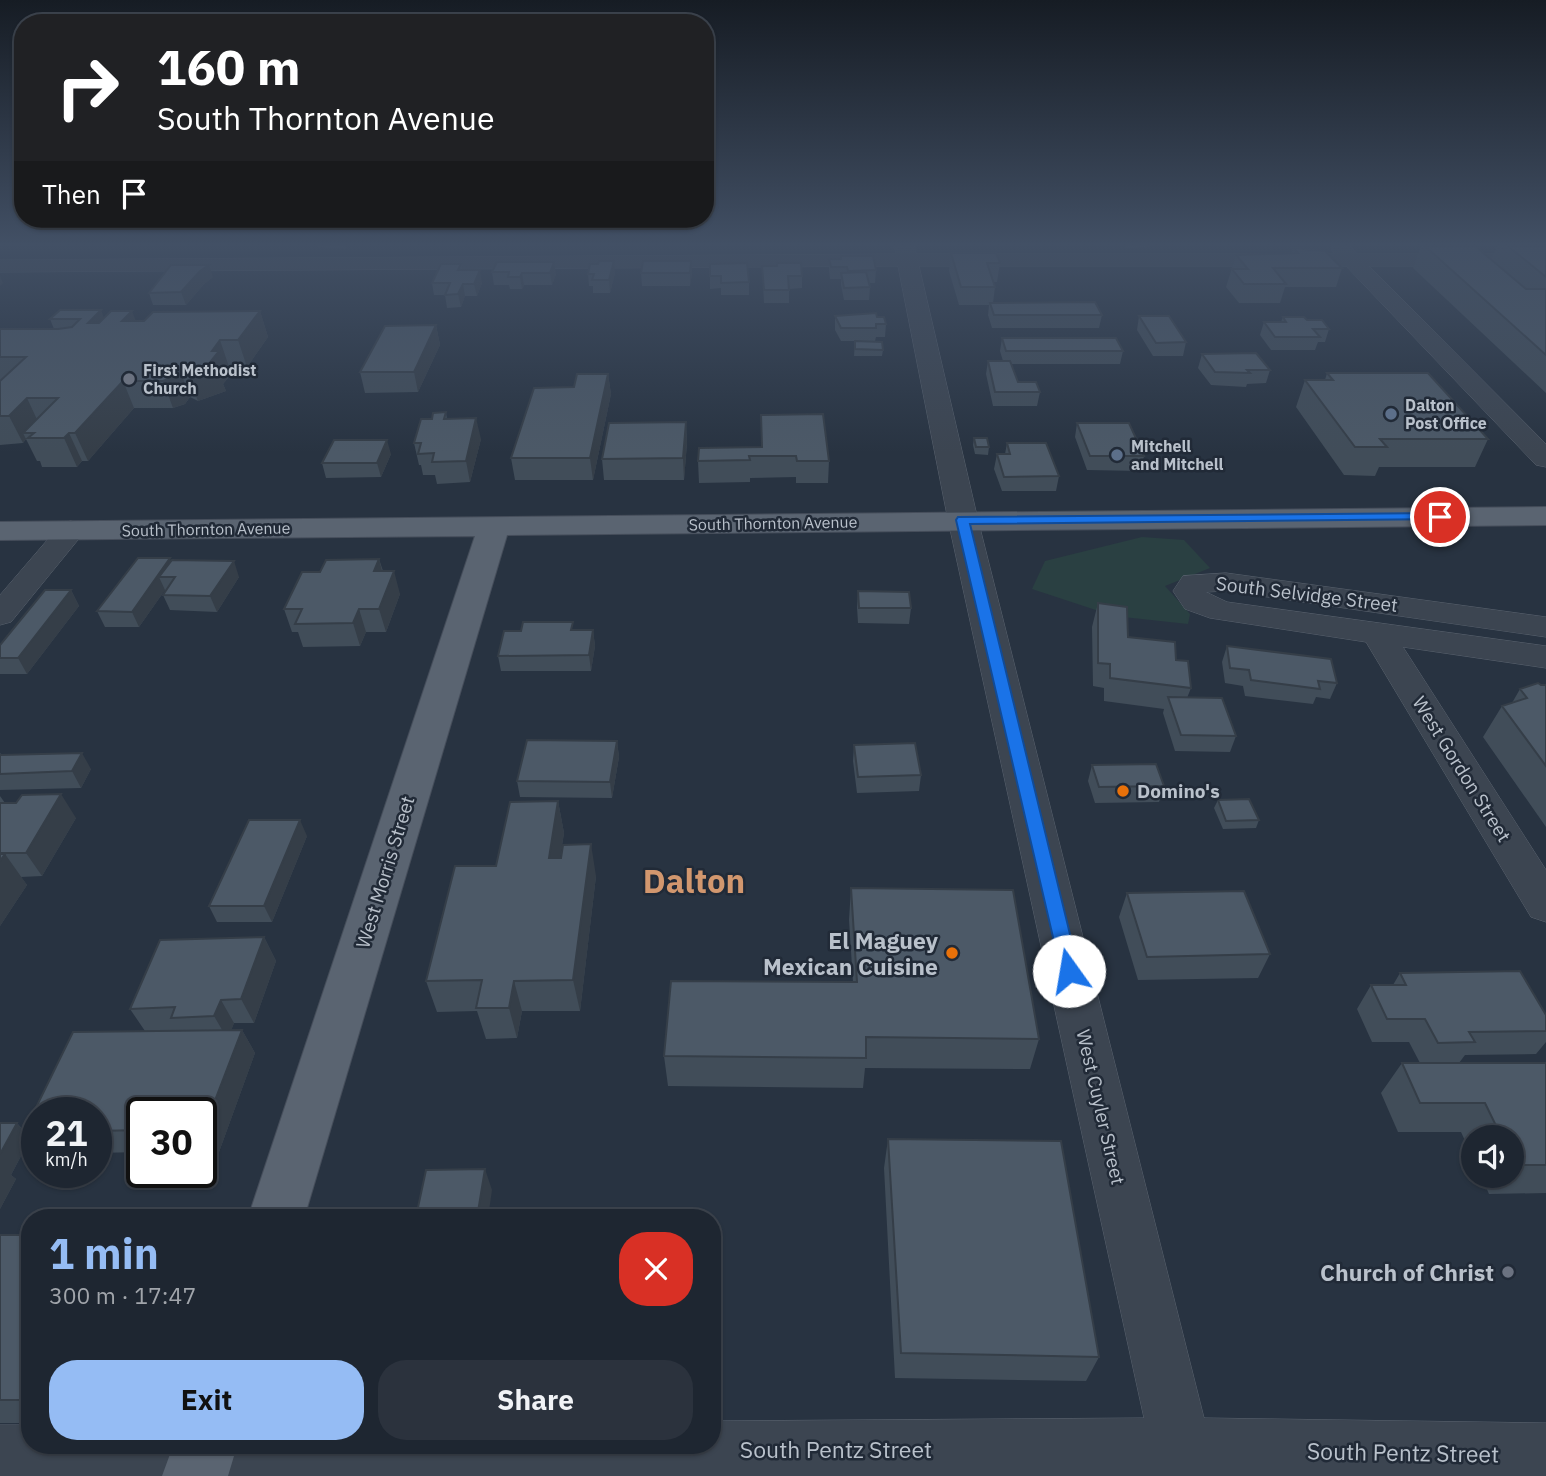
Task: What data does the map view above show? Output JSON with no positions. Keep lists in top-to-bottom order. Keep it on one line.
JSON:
{"streets":{"main road":["South Thornton Avenue","West Morris Street"],"street":["South Selvidge Street","West Gordon Street","West Cuyler Street","South Pentz Street"]},"crossings":[["South Thornton Avenue","West Morris Street"],["South Thornton Avenue","West Cuyler Street"],["South Selvidge Street","West Gordon Street"],["West Cuyler Street","South Pentz Street"]],"districts":["Dalton"],"places":["First Methodist Church","Dalton Post Office","Mitchell and Mitchell","Domino's","El Maguey Mexican Cuisine","Church of Christ"],"page":{"turn":["160 m","South Thornton Avenue"],"then":"Then","speed":"21 km/h","limit":"30","heading":["1 min","300 m · 17:47"],"buttons":["Exit","Share"]}}
